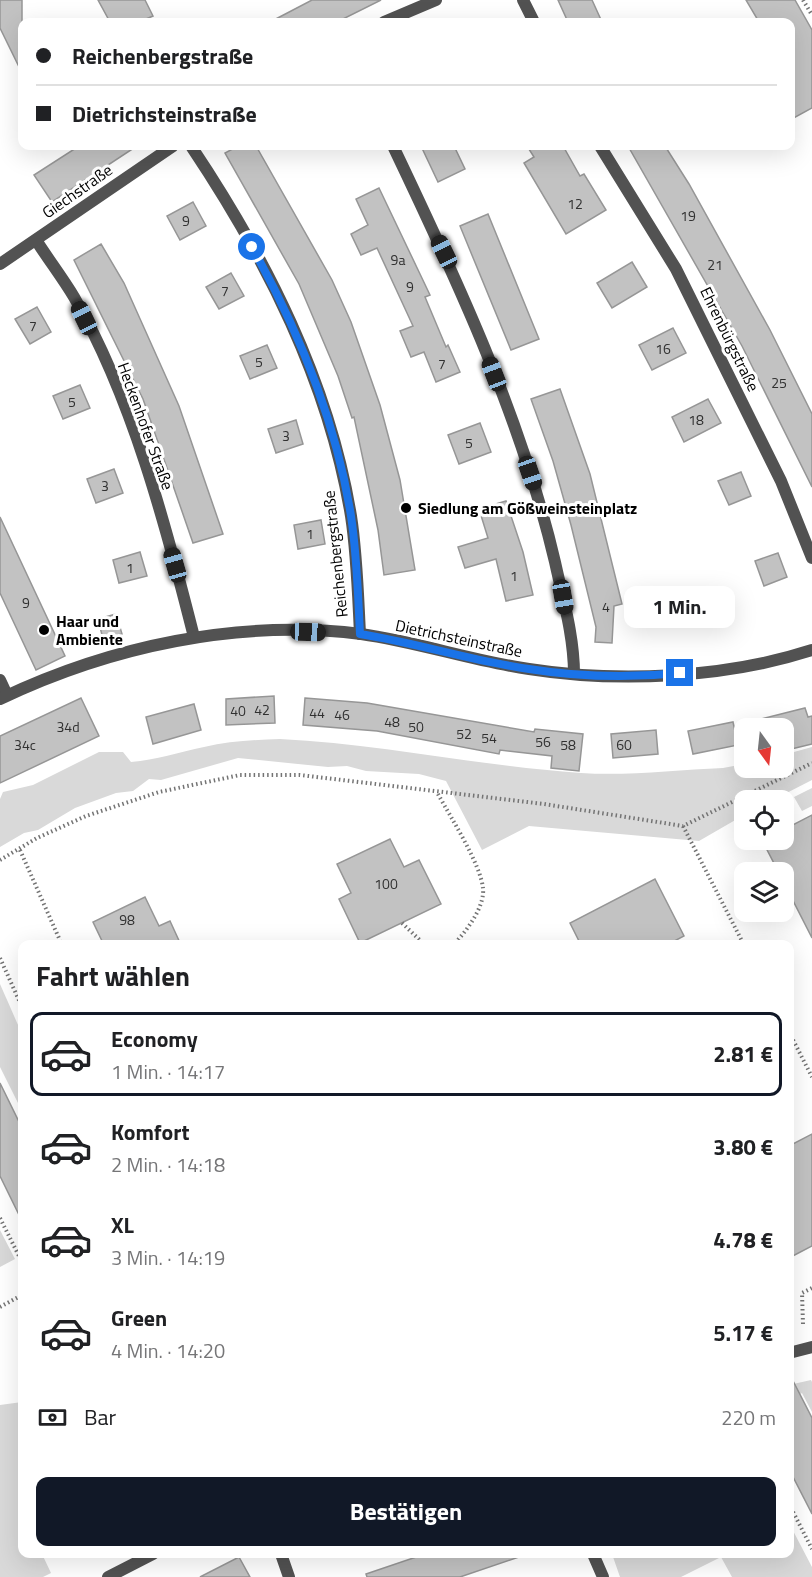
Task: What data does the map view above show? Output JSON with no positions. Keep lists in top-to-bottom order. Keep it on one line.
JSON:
{"streets":{"street":["Giechstraße","Ehrenbürgstraße","Heckenhofer Straße","Reichenbergstraße","Dietrichsteinstraße"]},"crossings":[["Giechstraße","Heckenhofer Straße"],["Heckenhofer Straße","Dietrichsteinstraße"],["Reichenbergstraße","Dietrichsteinstraße"]],"places":["Siedlung am Gößweinsteinplatz","Haar und Ambiente"],"house_numbers":["12","19","9","9a","21","9","7","7","16","5","7","25","5","18","3","5","3","1","1","1","9","4","42","40","44","46","48","34d","50","52","54","56","34c","58","60","100","98"],"north":"bottom","page":{"banner":["Reichenbergstraße","Dietrichsteinstraße"],"bubble":"1 Min.","heading":"Fahrt wählen","list":[{"name":"Economy","note":"1 Min. · 14:17","value":"2.81 €"},{"name":"Komfort","note":"2 Min. · 14:18","value":"3.80 €"},{"name":"XL","note":"3 Min. · 14:19","value":"4.78 €"},{"name":"Green","note":"4 Min. · 14:20","value":"5.17 €"}],"pay":["Bar","220 m"],"buttons":"Bestätigen"}}
